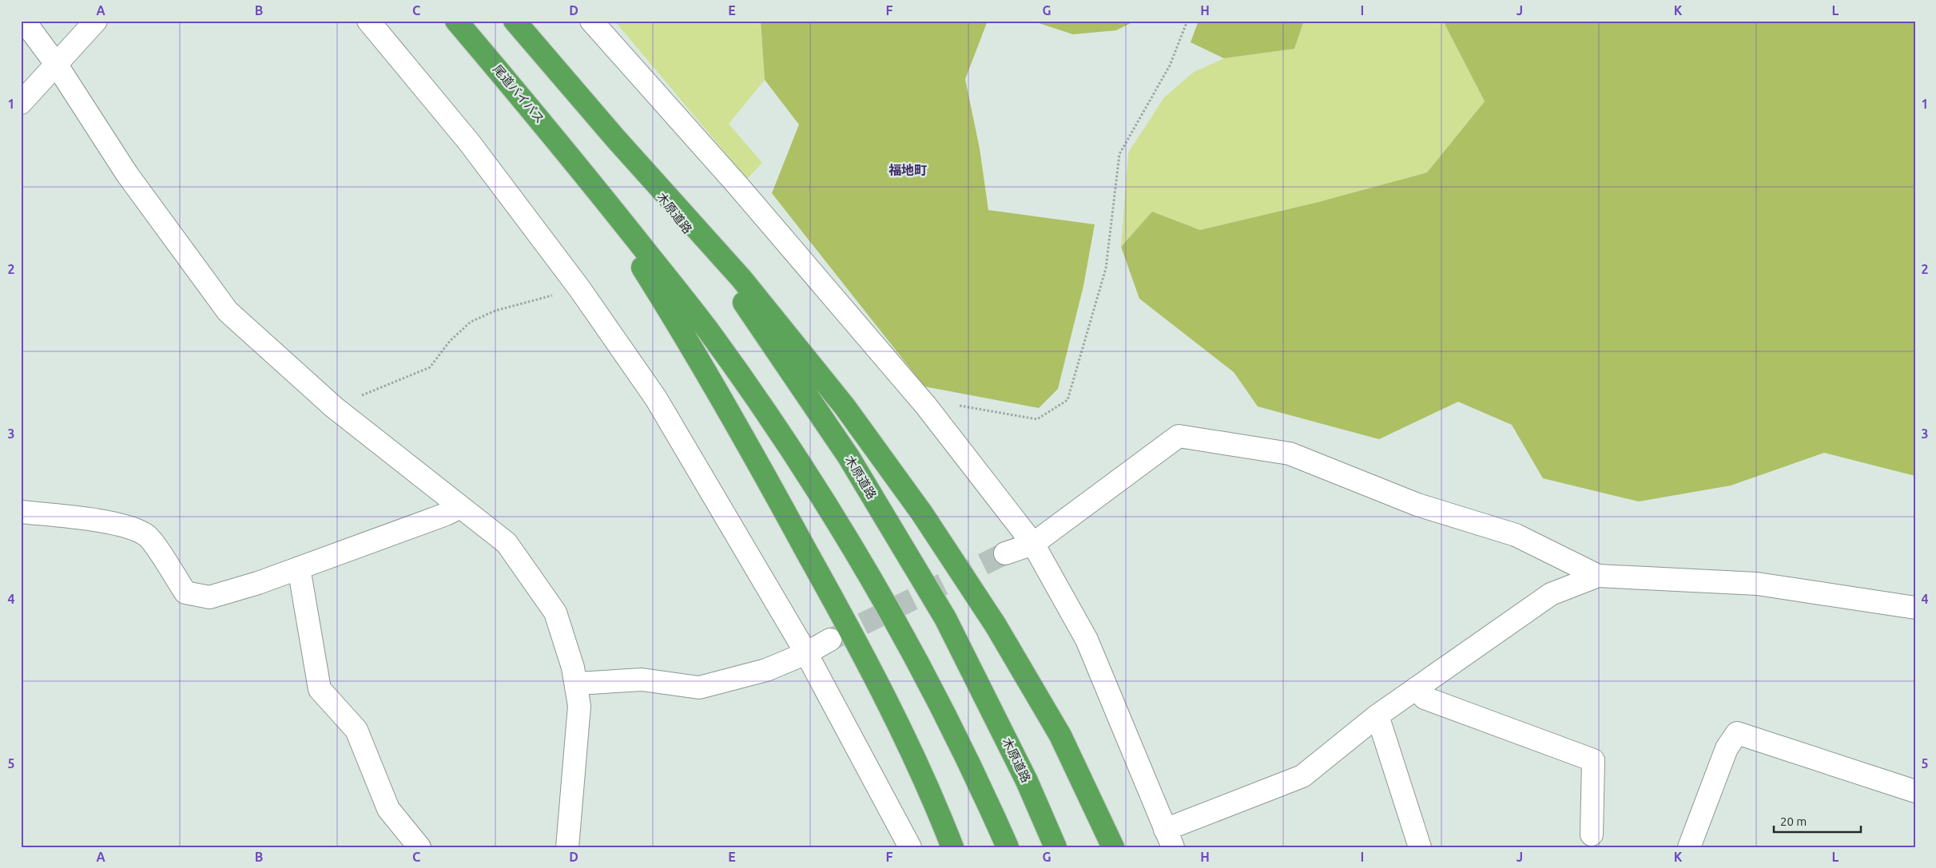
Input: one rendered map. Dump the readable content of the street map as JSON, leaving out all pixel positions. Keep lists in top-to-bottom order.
{
  "streets": {
    "highway": ["尾道バイパス", "木原道路"]
  },
  "districts": ["福地町"],
  "scale_bar": "20 m",
  "grid": {
    "columns": [
      "A",
      "B",
      "C",
      "D",
      "E",
      "F",
      "G",
      "H",
      "I",
      "J",
      "K",
      "L"
    ],
    "rows": [
      "1",
      "2",
      "3",
      "4",
      "5"
    ]
  }
}
